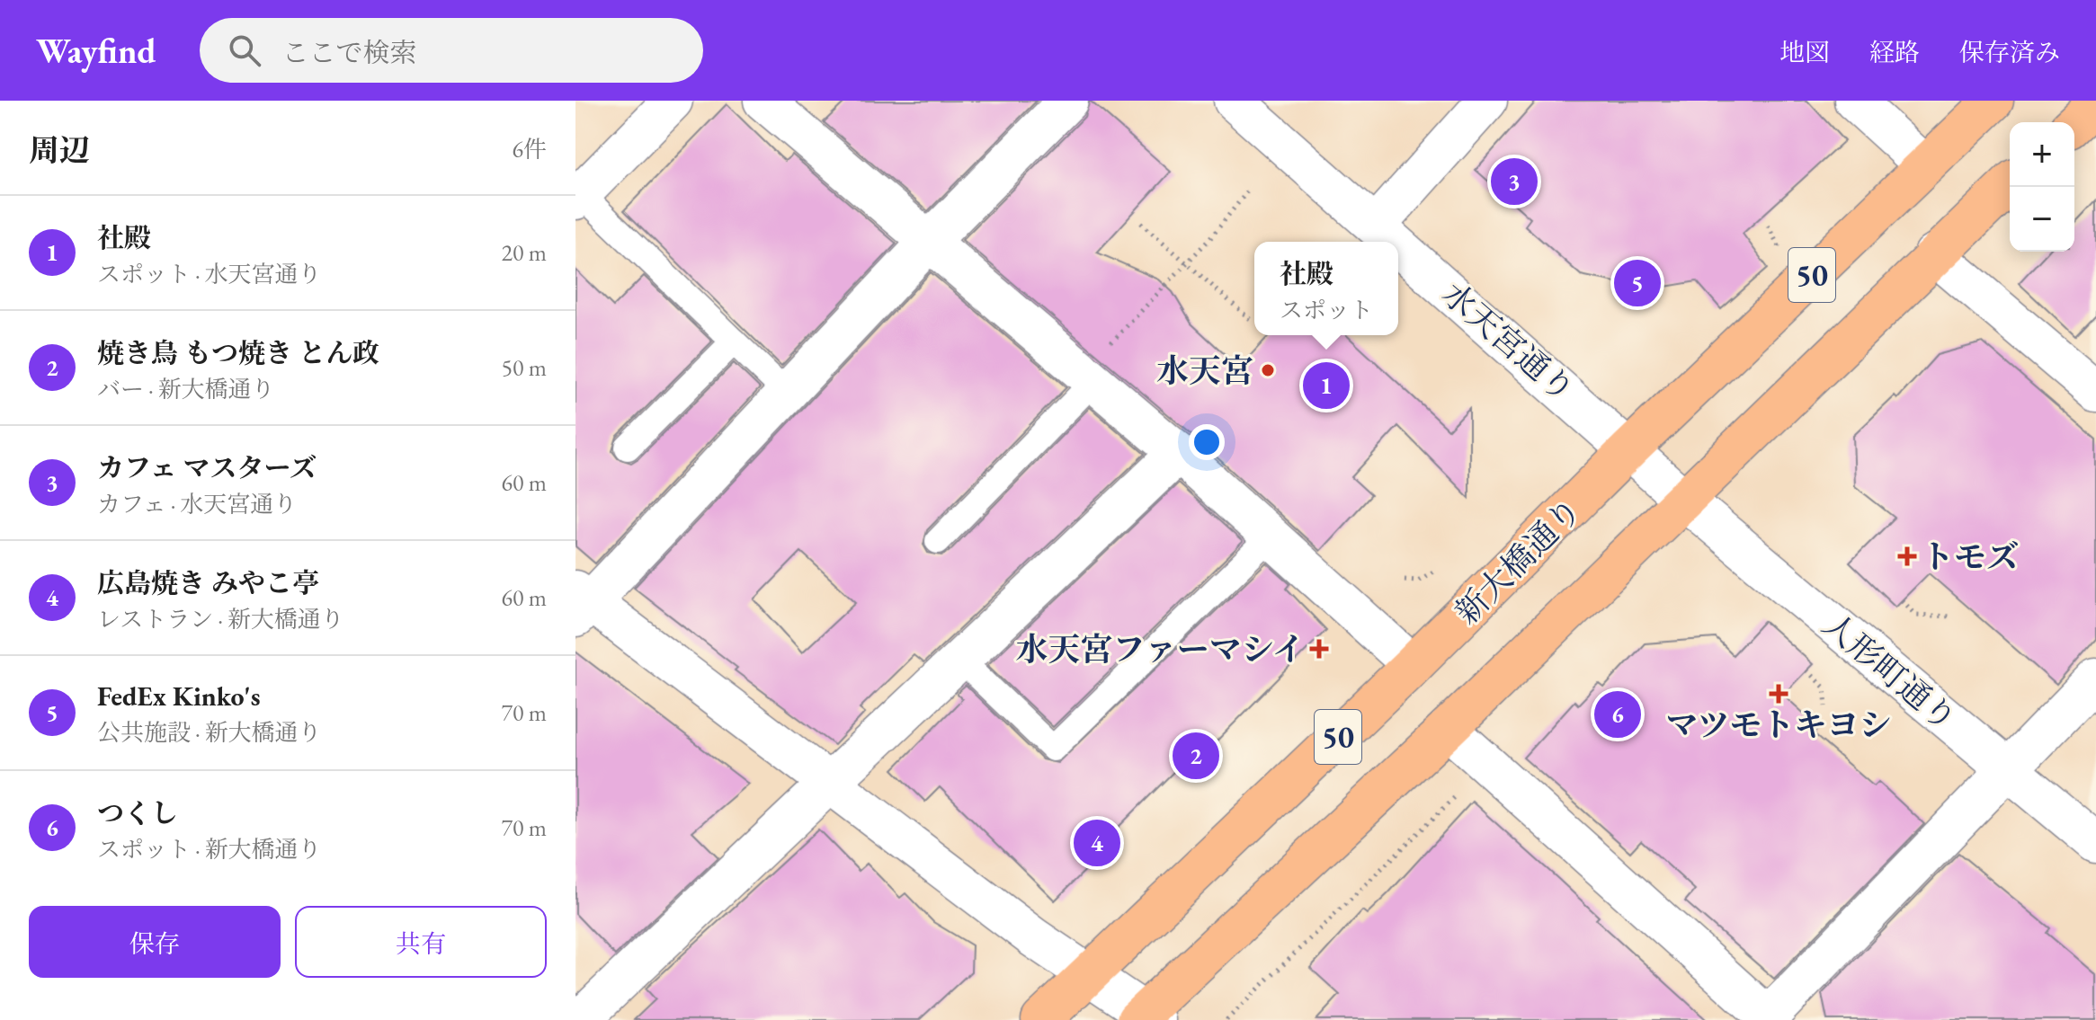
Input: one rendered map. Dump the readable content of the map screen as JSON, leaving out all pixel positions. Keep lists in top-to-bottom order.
{
  "streets": {
    "main road": ["50", "新大橋通り"],
    "street": ["水天宮通り", "人形町通り"]
  },
  "crossings": [
    ["50", "水天宮通り"],
    ["50", "人形町通り"],
    ["水天宮通り", "新大橋通り"],
    ["水天宮通り", "人形町通り"]
  ],
  "places": {
    "other": ["水天宮"],
    "health": ["トモズ", "水天宮ファーマシイ", "マツモトキヨシ"]
  },
  "page": {
    "header": "Wayfind",
    "search": "ここで検索",
    "nav": ["地図", "経路", "保存済み"],
    "heading": ["周辺", "6件"],
    "map_buttons": ["+", "−"],
    "pins": [
      "3",
      "5",
      "1",
      "6",
      "2",
      "4"
    ],
    "list": [
      {
        "mark": "1",
        "name": "社殿",
        "note": "スポット · 水天宮通り",
        "value": "20 m"
      },
      {
        "mark": "2",
        "name": "焼き鳥 もつ焼き とん政",
        "note": "バー · 新大橋通り",
        "value": "50 m"
      },
      {
        "mark": "3",
        "name": "カフェ マスターズ",
        "note": "カフェ · 水天宮通り",
        "value": "60 m"
      },
      {
        "mark": "4",
        "name": "広島焼き みやこ亭",
        "note": "レストラン · 新大橋通り",
        "value": "60 m"
      },
      {
        "mark": "5",
        "name": "FedEx Kinko's",
        "note": "公共施設 · 新大橋通り",
        "value": "70 m"
      },
      {
        "mark": "6",
        "name": "つくし",
        "note": "スポット · 新大橋通り",
        "value": "70 m"
      }
    ],
    "popup": ["社殿", "スポット"],
    "buttons": ["保存", "共有"]
  }
}
